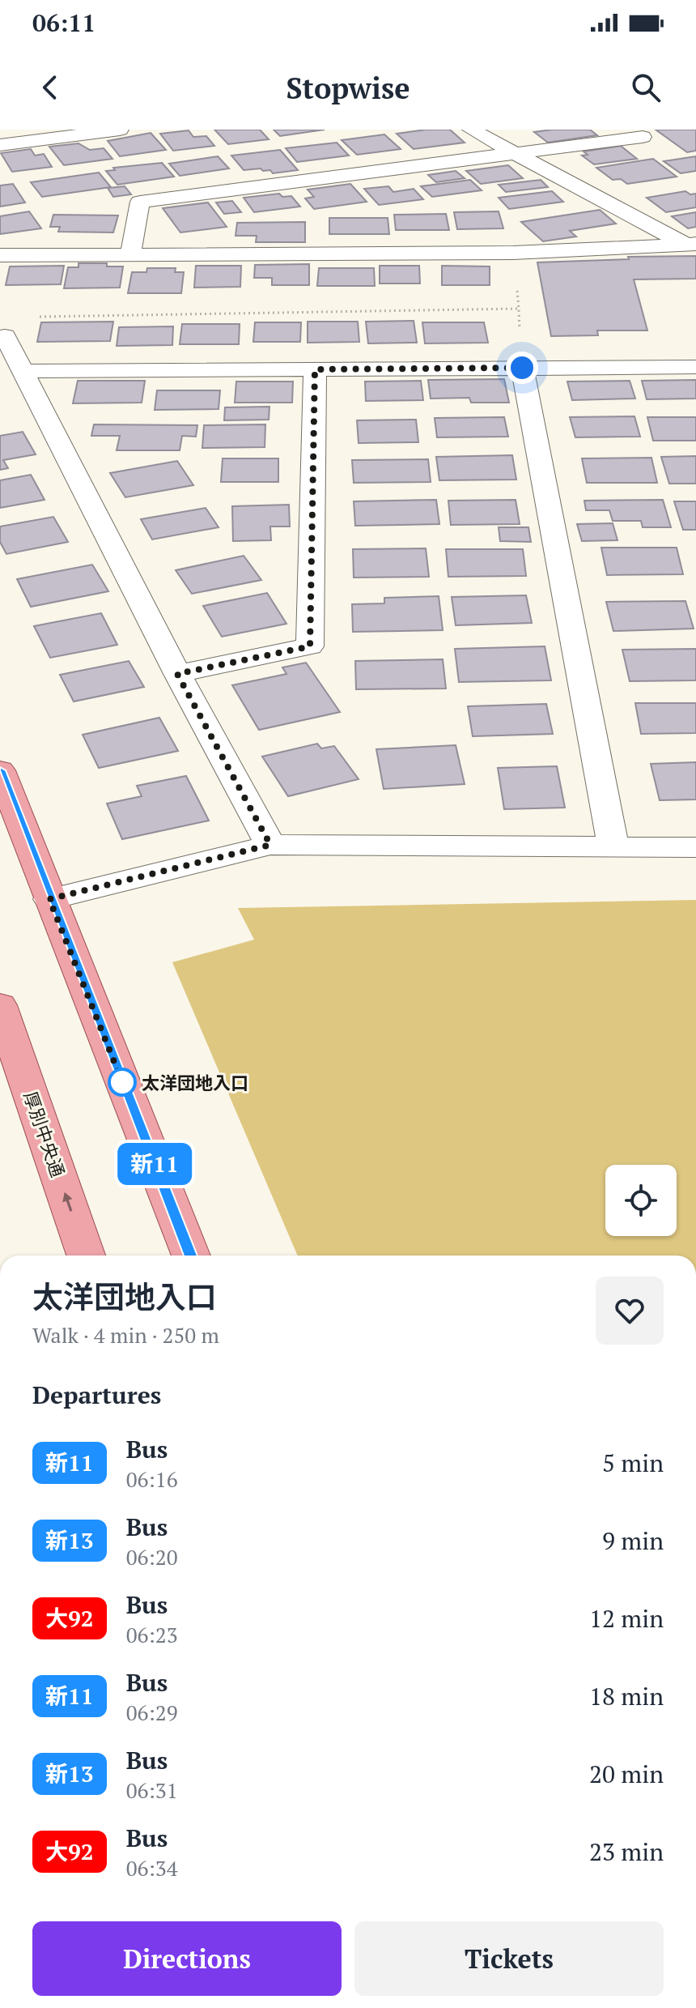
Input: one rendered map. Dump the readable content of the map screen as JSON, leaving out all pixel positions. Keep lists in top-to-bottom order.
{
  "streets": {
    "main road": ["厚別中央通"]
  },
  "places": ["太洋団地入口"],
  "lines": ["bus line 新11"],
  "page": {
    "status": "06:11",
    "header": "Stopwise",
    "on_map": "新11",
    "heading": [
      ["太洋団地入口", "Walk · 4 min · 250 m"],
      "Departures"
    ],
    "list": [
      {
        "mark": "新11",
        "name": "Bus",
        "note": "06:16",
        "value": "5 min"
      },
      {
        "mark": "新13",
        "name": "Bus",
        "note": "06:20",
        "value": "9 min"
      },
      {
        "mark": "大92",
        "name": "Bus",
        "note": "06:23",
        "value": "12 min"
      },
      {
        "mark": "新11",
        "name": "Bus",
        "note": "06:29",
        "value": "18 min"
      },
      {
        "mark": "新13",
        "name": "Bus",
        "note": "06:31",
        "value": "20 min"
      },
      {
        "mark": "大92",
        "name": "Bus",
        "note": "06:34",
        "value": "23 min"
      }
    ],
    "buttons": ["Directions", "Tickets"]
  }
}
